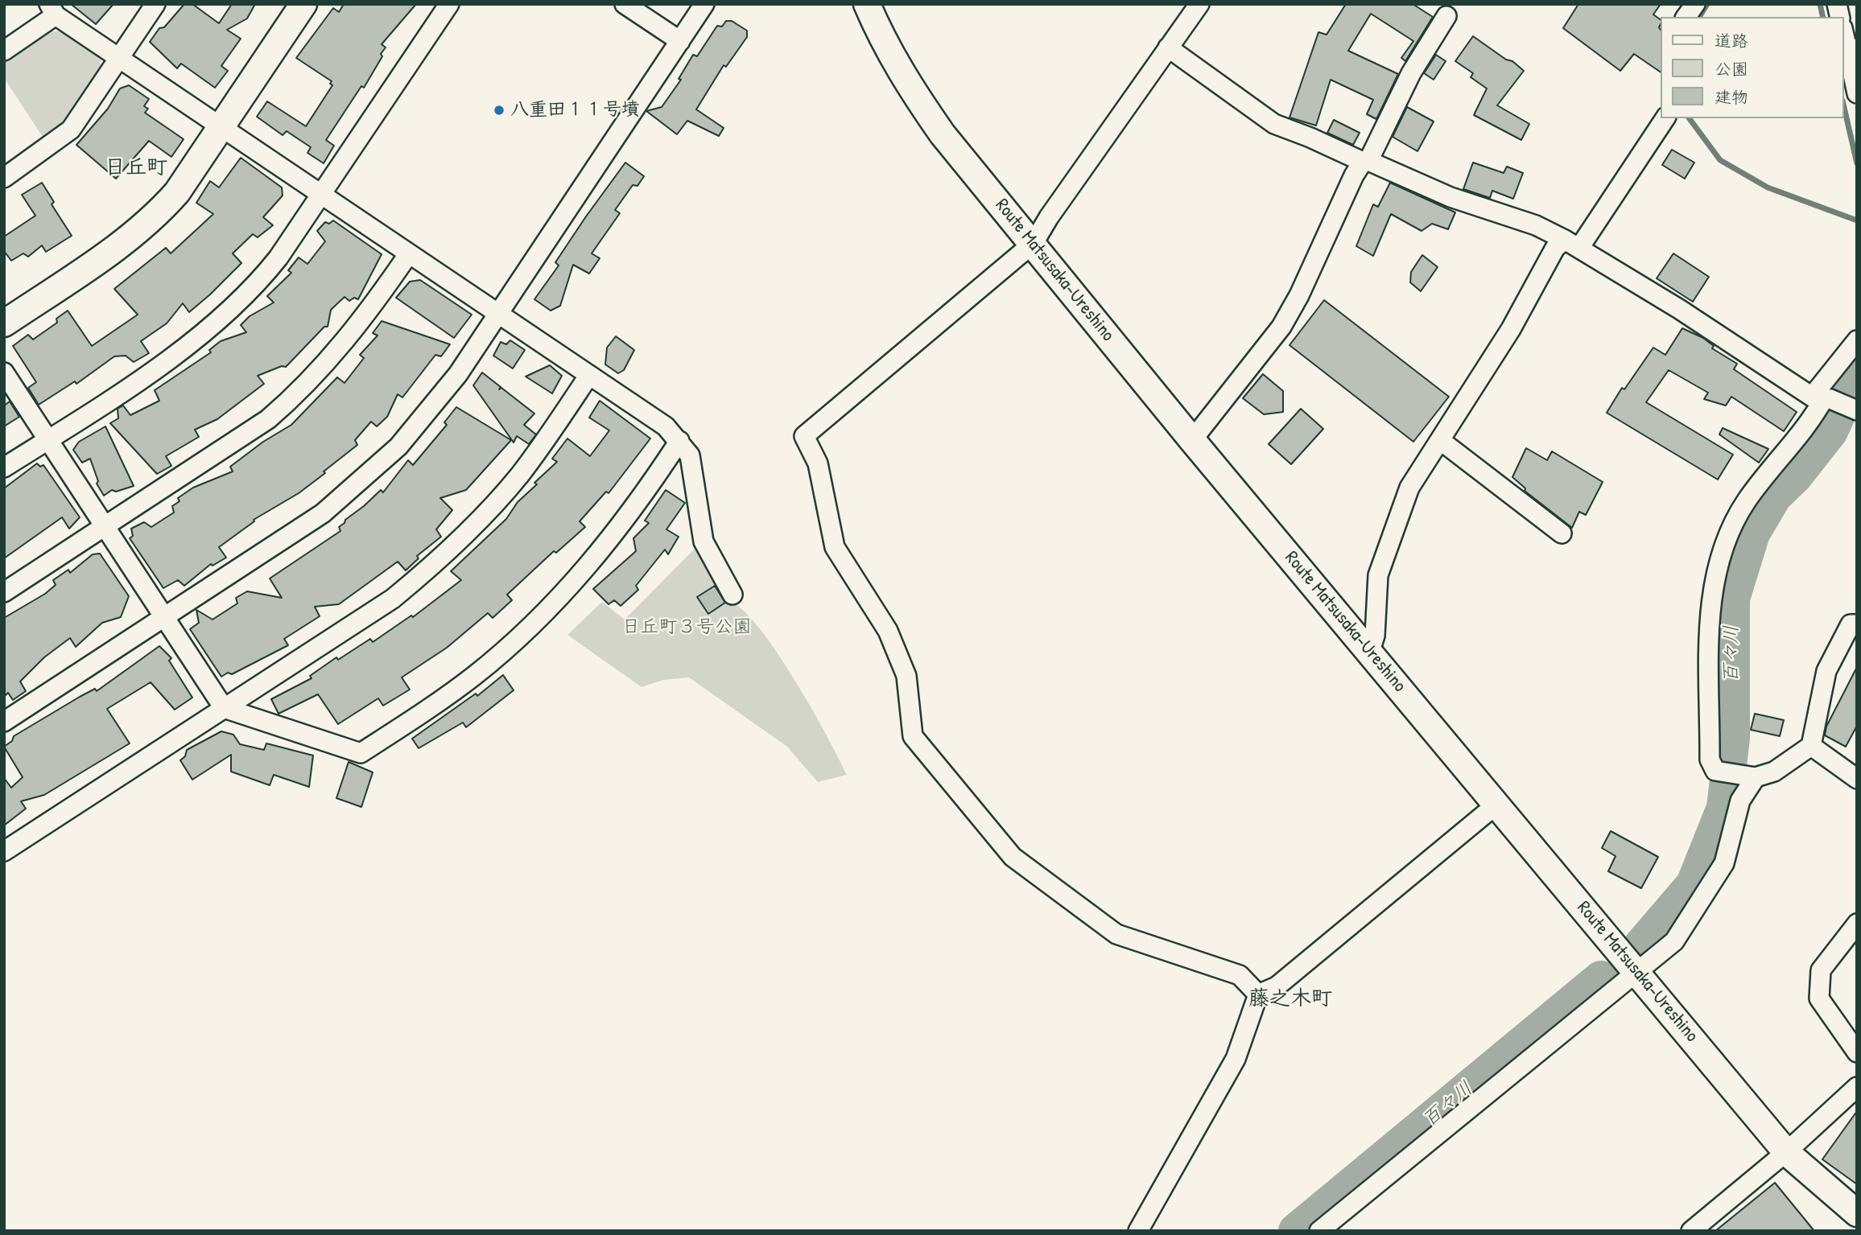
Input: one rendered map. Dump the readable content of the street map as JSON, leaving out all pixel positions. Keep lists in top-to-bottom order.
{
  "streets": {
    "main road": ["Route Matsusaka-Ureshino"]
  },
  "districts": ["日丘町", "藤之木町"],
  "water": ["百々川"],
  "parks": ["日丘町３号公園"],
  "places": ["八重田１１号墳"],
  "legend": ["道路", "公園", "建物"]
}
